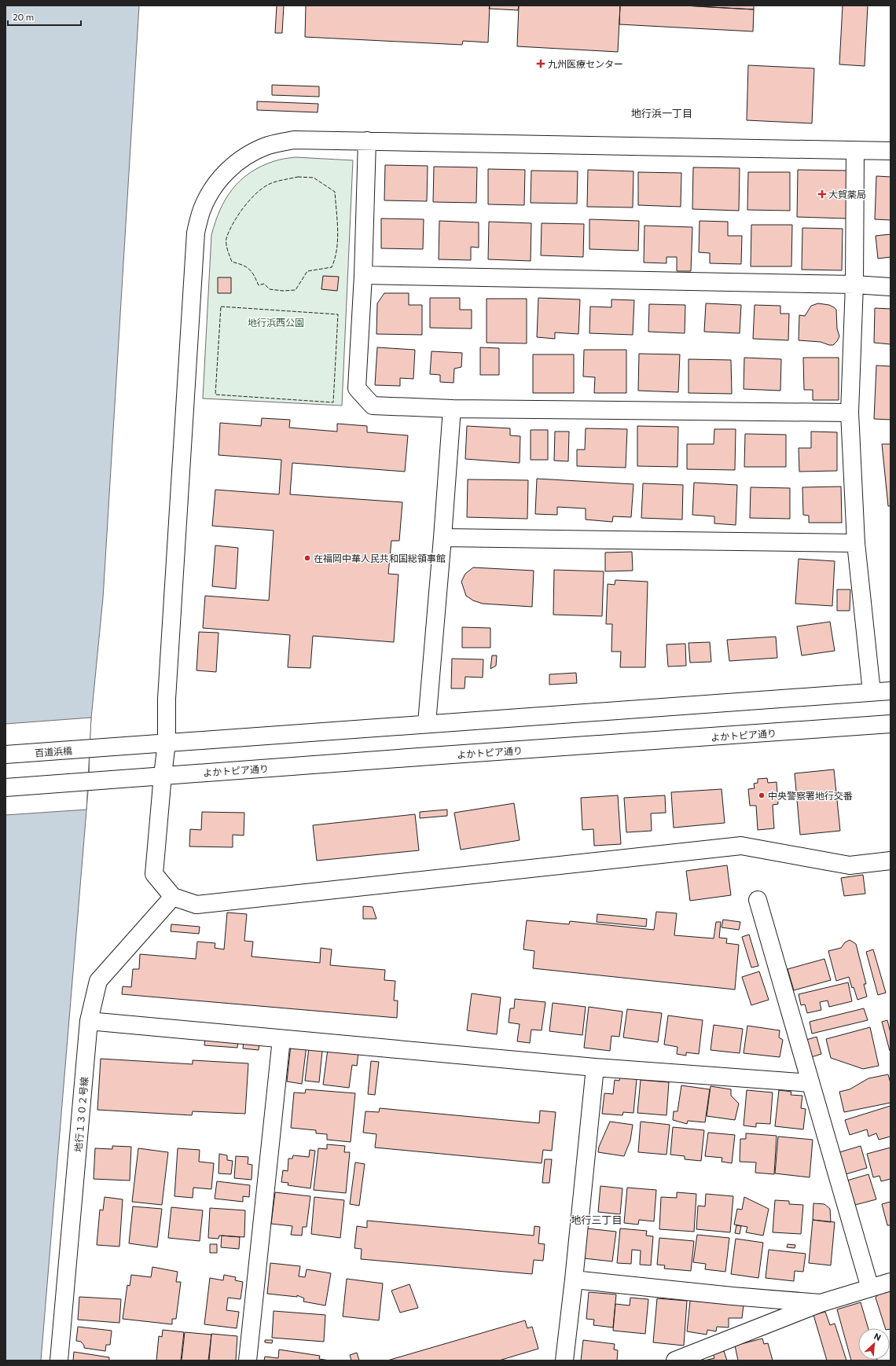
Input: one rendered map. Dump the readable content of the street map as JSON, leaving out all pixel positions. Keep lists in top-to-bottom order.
{
  "streets": {
    "street": ["よかトピア通り", "百道浜橋", "地行１３０２号線"]
  },
  "districts": ["地行浜一丁目", "地行三丁目"],
  "parks": ["地行浜西公園"],
  "places": {
    "health": ["九州医療センター", "大賀薬局"],
    "other": ["在福岡中華人民共和国総領事館", "中央警察署地行交番"]
  },
  "scale_bar": "20 m",
  "north": "top right"
}
